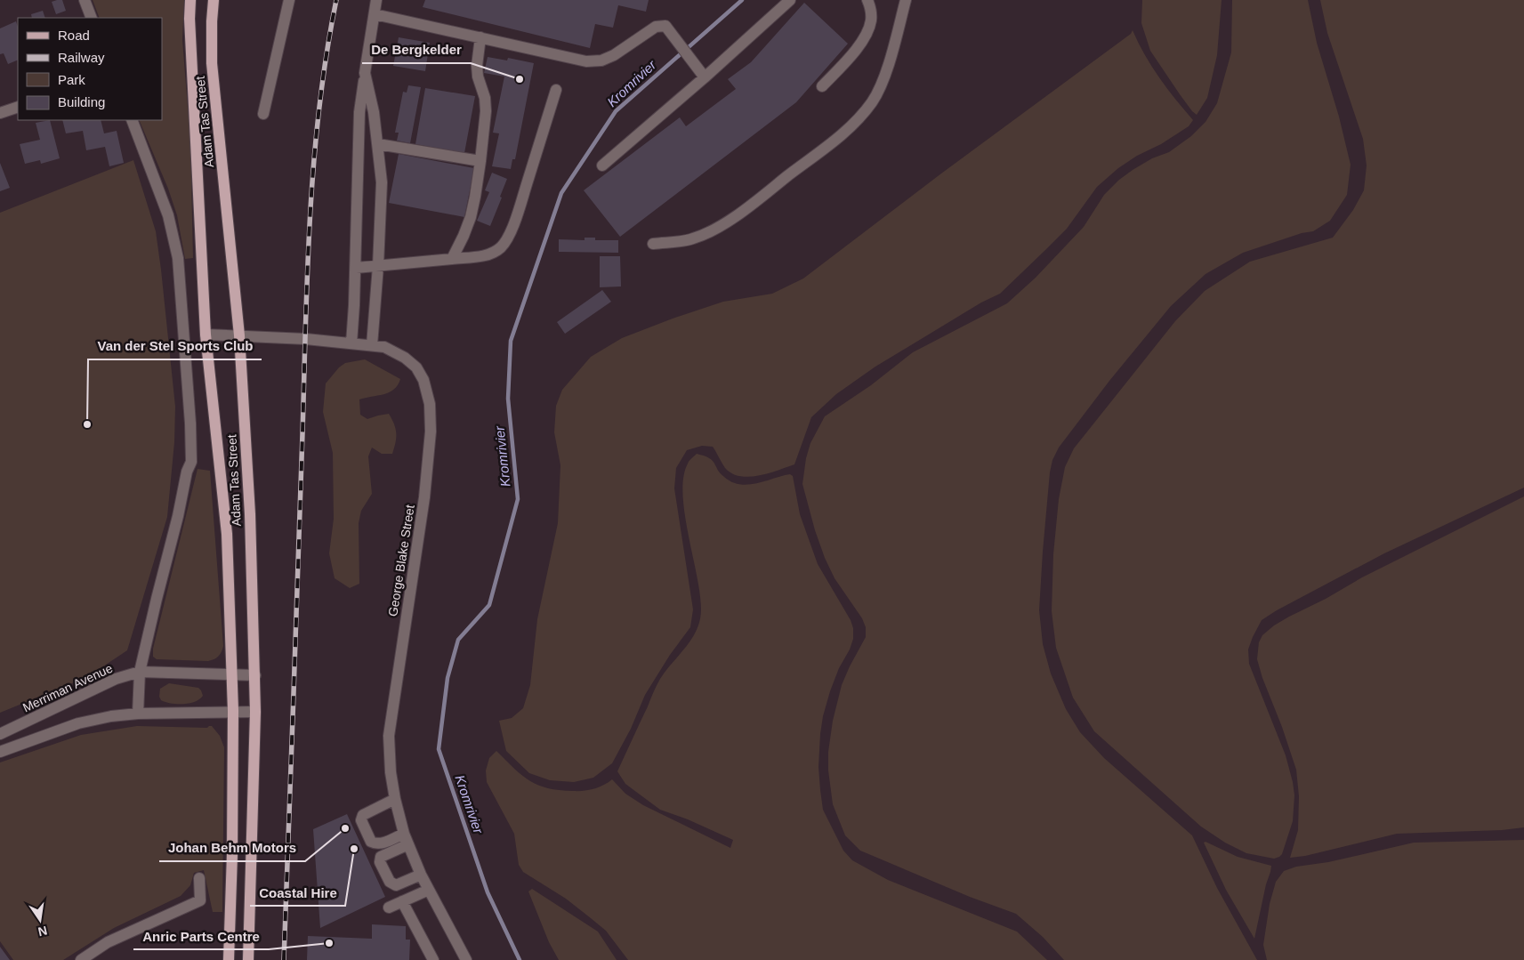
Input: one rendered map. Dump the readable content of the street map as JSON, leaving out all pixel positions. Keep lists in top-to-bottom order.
{
  "streets": {
    "main road": ["Adam Tas Street"],
    "street": ["George Blake Street", "Merriman Avenue"]
  },
  "crossings": [
    ["Adam Tas Street", "George Blake Street"],
    ["Adam Tas Street", "Merriman Avenue"]
  ],
  "water": ["Kromrivier"],
  "places": [
    "De Bergkelder",
    "Van der Stel Sports Club",
    "Johan Behm Motors",
    "Coastal Hire",
    "Anric Parts Centre"
  ],
  "legend": [
    "Road",
    "Railway",
    "Park",
    "Building"
  ],
  "north": "bottom"
}
